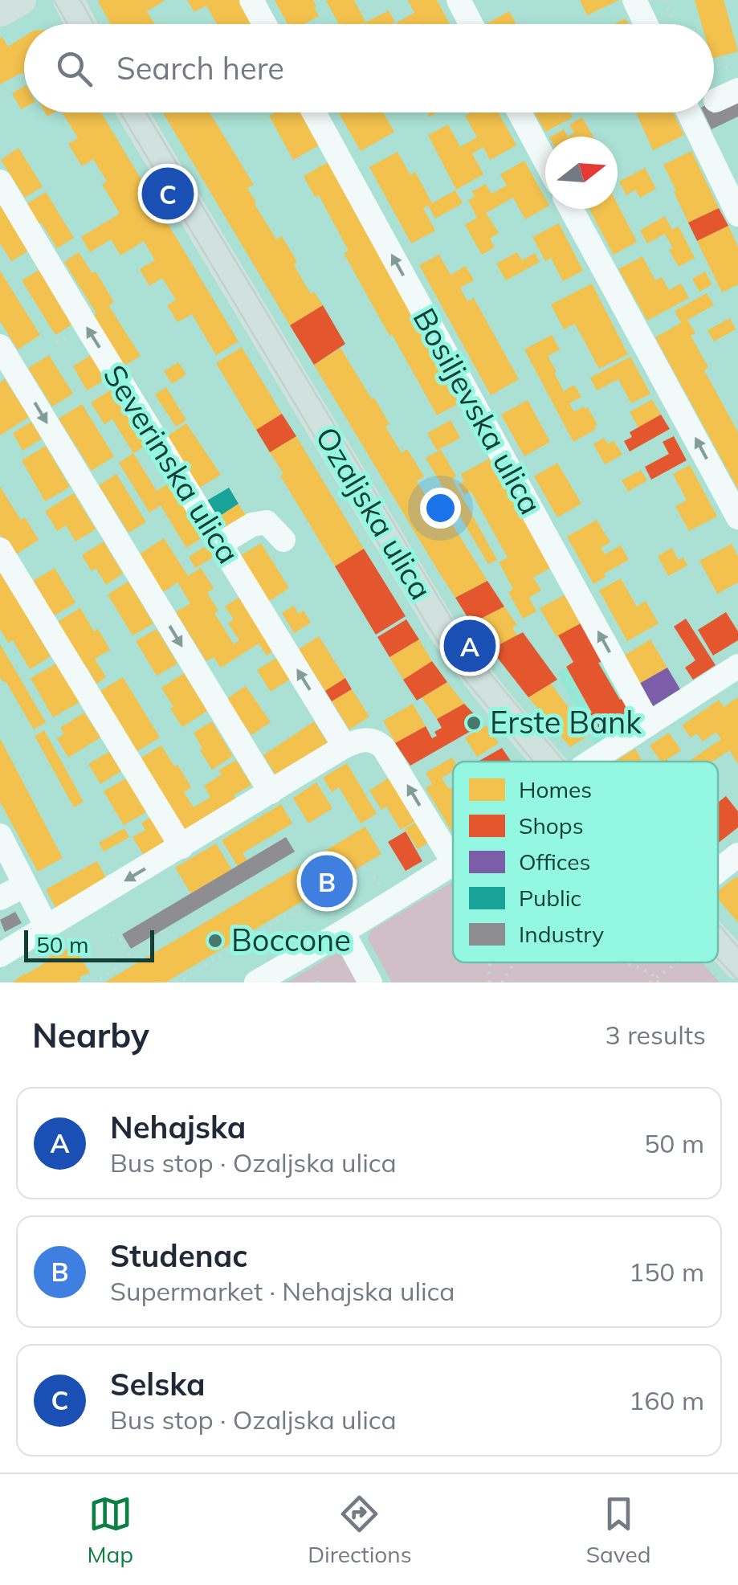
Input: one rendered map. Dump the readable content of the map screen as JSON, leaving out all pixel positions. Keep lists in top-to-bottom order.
{
  "streets": {
    "main road": ["Ozaljska ulica"],
    "street": ["Bosiljevska ulica", "Severinska ulica"]
  },
  "places": ["Erste Bank", "Boccone"],
  "legend": [
    "Homes",
    "Shops",
    "Offices",
    "Public",
    "Industry"
  ],
  "scale_bar": "50 m",
  "north": "right",
  "page": {
    "search": "Search here",
    "pins": ["C", "A", "B"],
    "scale": "50 m",
    "heading": ["Nearby", "3 results"],
    "list": [
      {
        "mark": "A",
        "name": "Nehajska",
        "note": "Bus stop · Ozaljska ulica",
        "value": "50 m"
      },
      {
        "mark": "B",
        "name": "Studenac",
        "note": "Supermarket · Nehajska ulica",
        "value": "150 m"
      },
      {
        "mark": "C",
        "name": "Selska",
        "note": "Bus stop · Ozaljska ulica",
        "value": "160 m"
      }
    ],
    "nav": ["Map", "Directions", "Saved"]
  }
}
